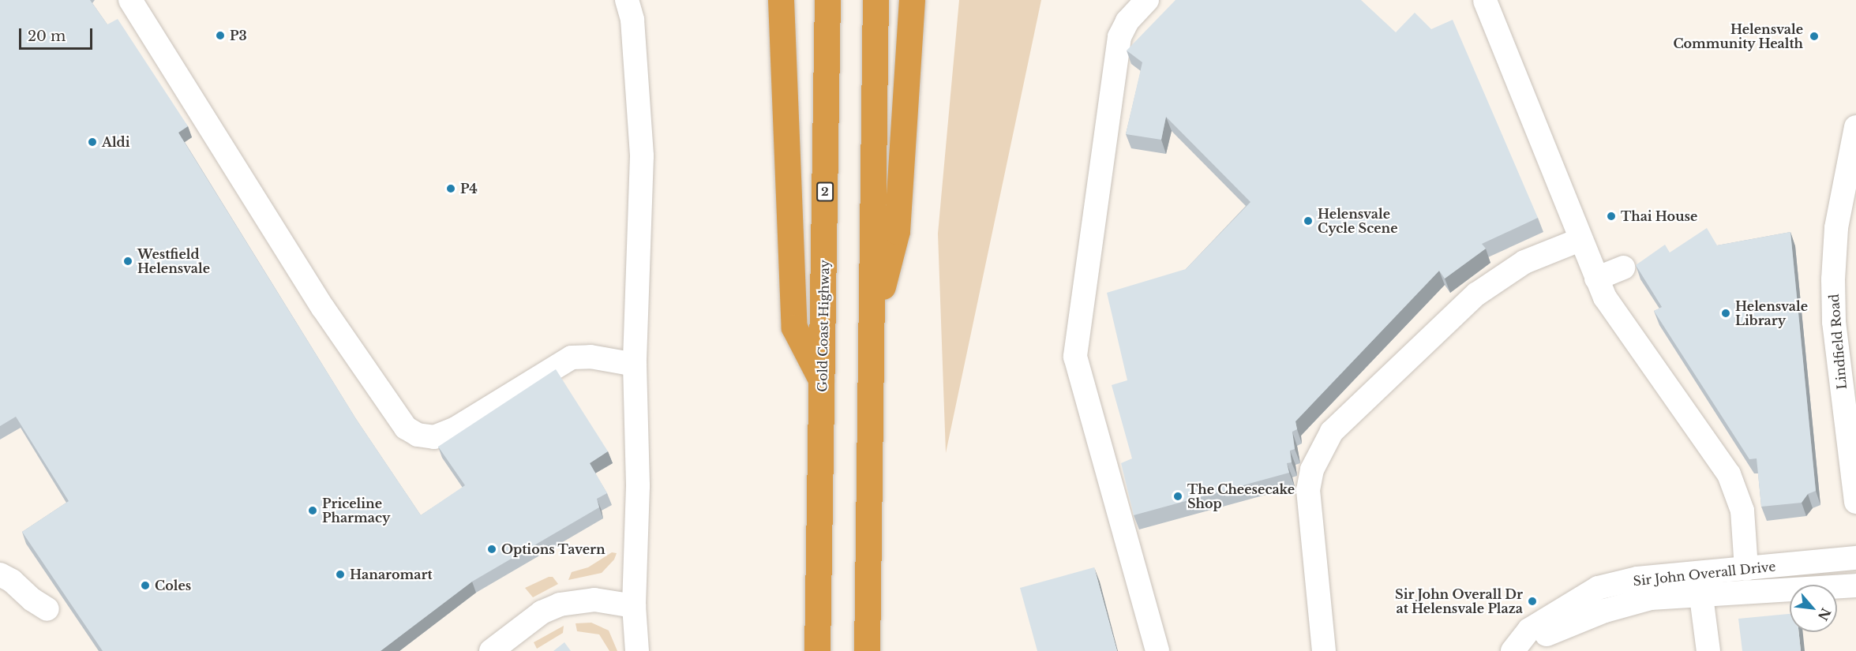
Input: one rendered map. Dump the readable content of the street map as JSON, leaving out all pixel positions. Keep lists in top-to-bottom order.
{
  "streets": {
    "highway": ["2", "Gold Coast Highway"],
    "street": ["Lindfield Road", "Sir John Overall Drive"]
  },
  "places": [
    "P3",
    "Helensvale Community Health",
    "Aldi",
    "P4",
    "Thai House",
    "Helensvale Cycle Scene",
    "Westfield Helensvale",
    "Helensvale Library",
    "The Cheesecake Shop",
    "Priceline Pharmacy",
    "Options Tavern",
    "Hanaromart",
    "Coles",
    "Sir John Overall Dr at Helensvale Plaza"
  ],
  "scale_bar": "20 m",
  "north": "bottom right"
}
